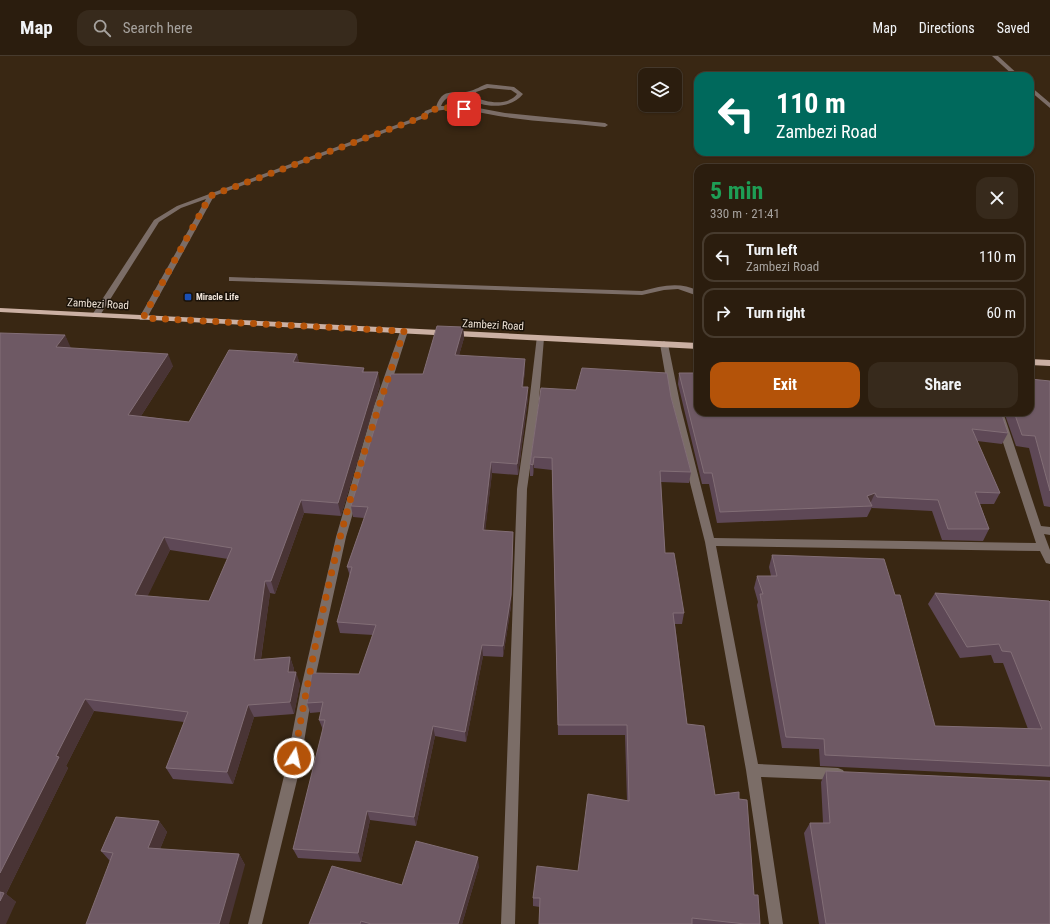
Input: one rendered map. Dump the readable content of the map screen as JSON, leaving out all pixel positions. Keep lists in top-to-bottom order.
{
  "streets": {
    "main road": ["Zambezi Road"]
  },
  "places": {
    "transit": ["Miracle Life"]
  },
  "page": {
    "header": "Map",
    "search": "Search here",
    "nav": ["Map", "Directions", "Saved"],
    "turn": ["110 m", "Zambezi Road"],
    "heading": ["5 min", "330 m · 21:41"],
    "list": [
      {
        "name": "Turn left",
        "note": "Zambezi Road",
        "value": "110 m"
      },
      {
        "name": "Turn right",
        "value": "60 m"
      }
    ],
    "buttons": ["Exit", "Share"]
  }
}
